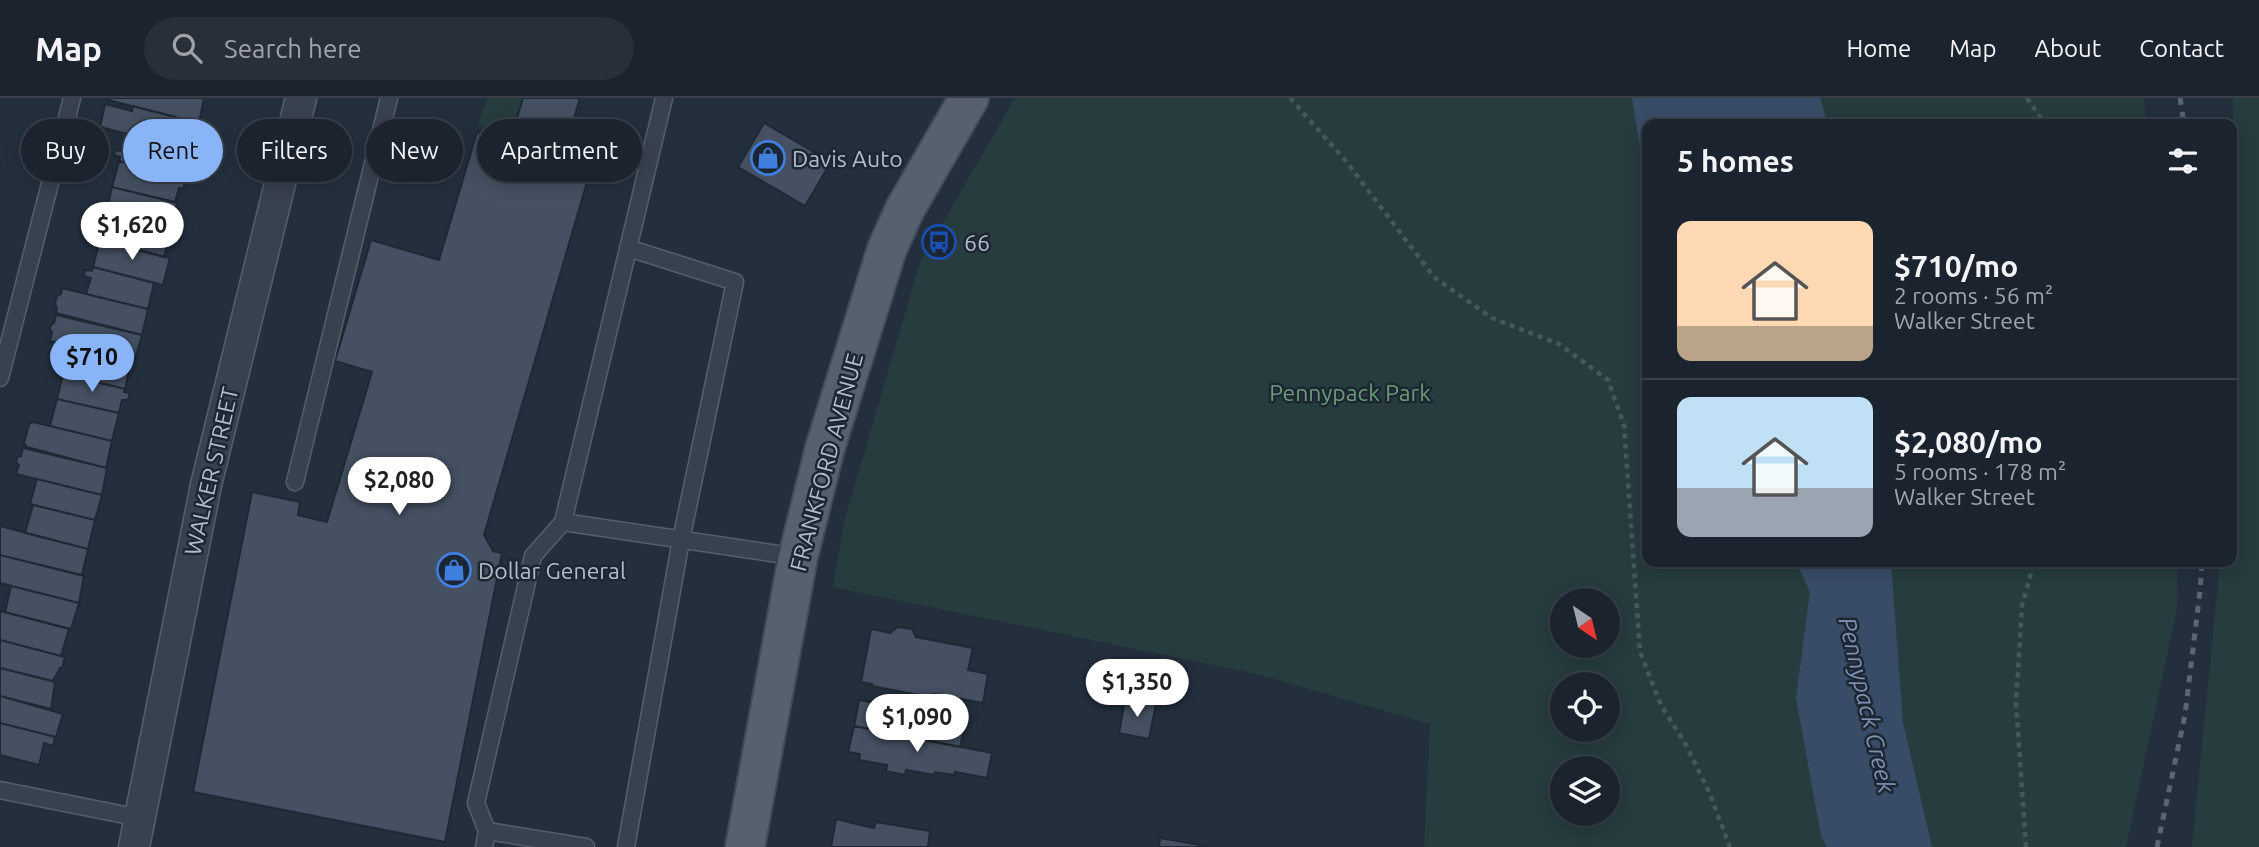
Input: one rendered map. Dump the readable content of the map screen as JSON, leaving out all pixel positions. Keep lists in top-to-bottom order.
{
  "streets": {
    "main road": ["FRANKFORD AVENUE"],
    "street": ["WALKER STREET"]
  },
  "water": ["Pennypack Creek"],
  "parks": ["Pennypack Park"],
  "places": {
    "shop": ["Davis Auto", "Dollar General"],
    "bus stop": ["66"]
  },
  "north": "bottom right",
  "page": {
    "header": "Map",
    "search": "Search here",
    "nav": [
      "Home",
      "Map",
      "About",
      "Contact"
    ],
    "chip": [
      "Buy",
      "Rent",
      "Filters",
      "New",
      "Apartment"
    ],
    "heading": "5 homes",
    "price": [
      "$1,620",
      "$710",
      "$2,080",
      "$1,350",
      "$1,090"
    ],
    "list": [
      {
        "name": "$710/mo",
        "note": "2 rooms · 56 m² · Walker Street"
      },
      {
        "name": "$2,080/mo",
        "note": "5 rooms · 178 m² · Walker Street"
      }
    ]
  }
}
